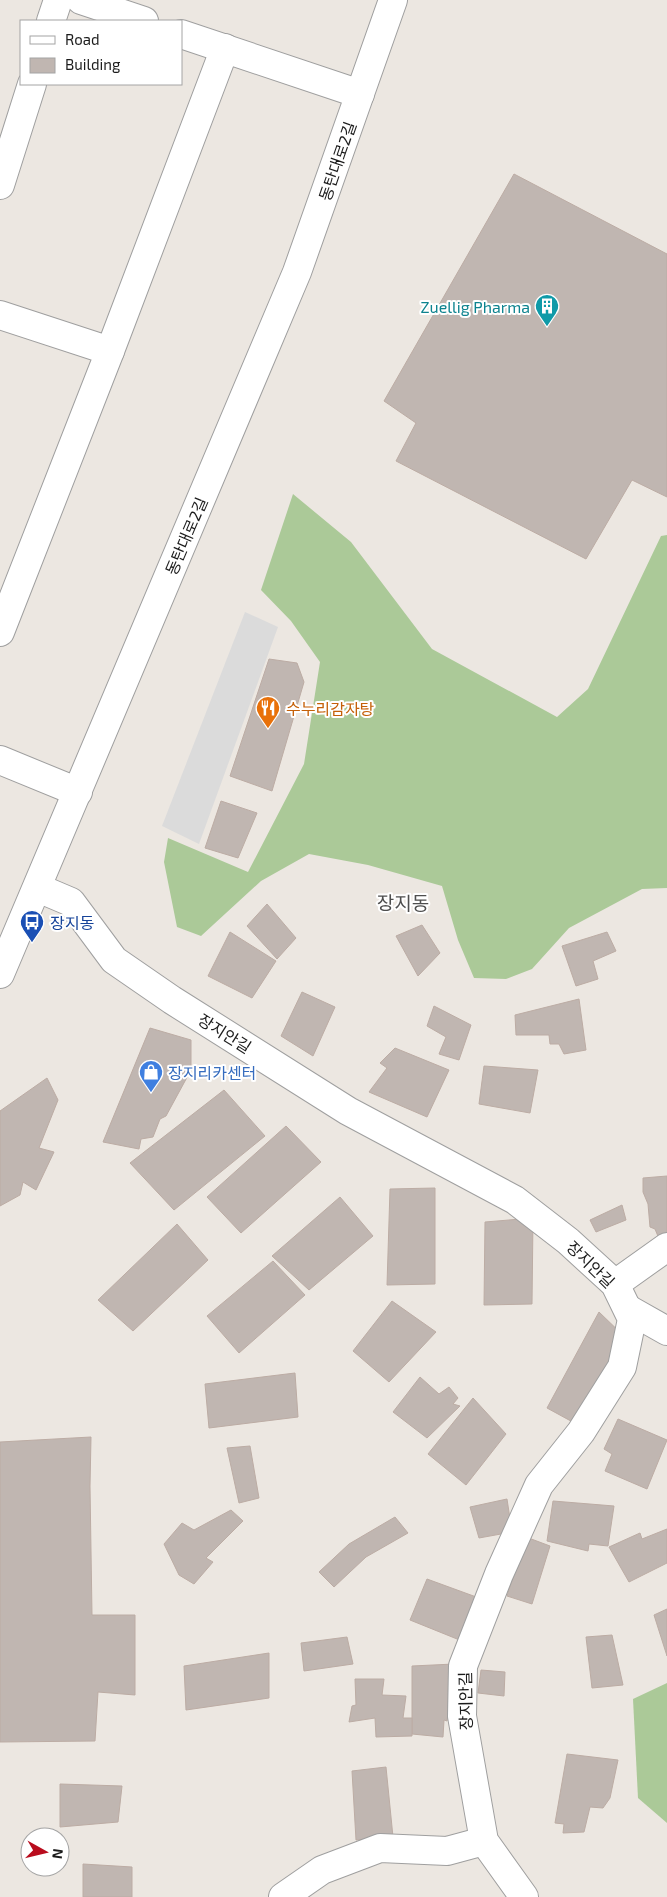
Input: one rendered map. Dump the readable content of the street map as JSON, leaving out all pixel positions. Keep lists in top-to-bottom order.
{
  "streets": {
    "street": ["동탄대로2길", "장지안길"]
  },
  "crossings": [
    ["동탄대로2길", "장지안길"]
  ],
  "districts": ["장지동"],
  "places": {
    "building": ["Zuellig Pharma"],
    "restaurant": ["수누리감자탕"],
    "bus stop": ["장지동"],
    "shop": ["장지리카센터"]
  },
  "legend": ["Road", "Building"],
  "north": "right"
}
